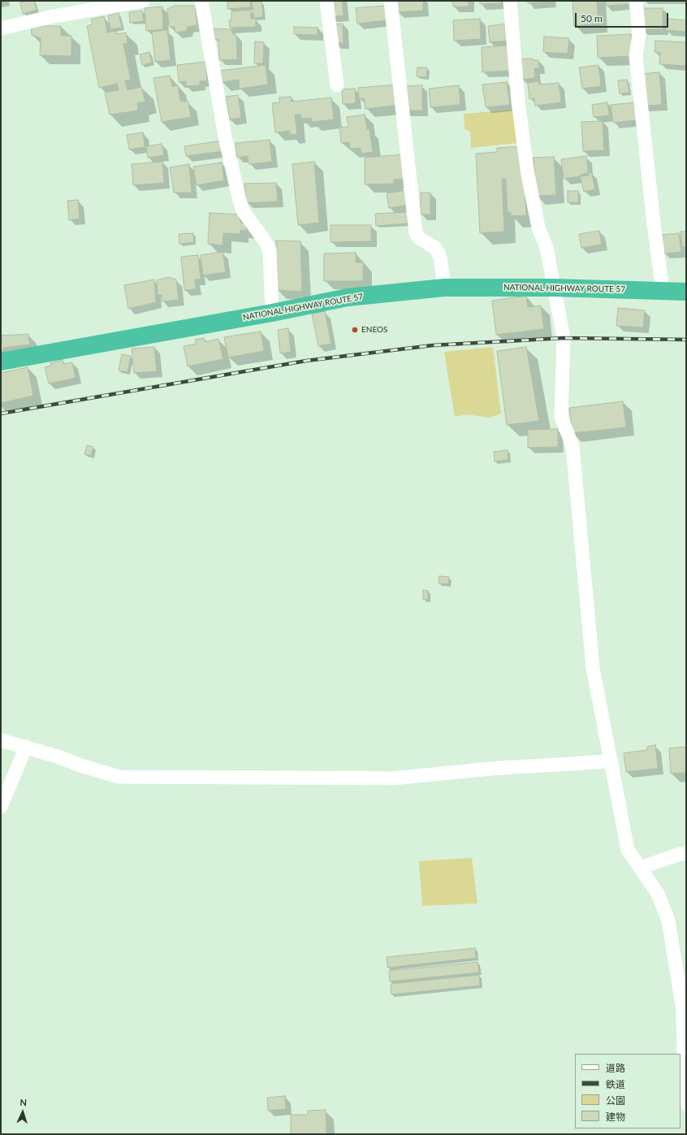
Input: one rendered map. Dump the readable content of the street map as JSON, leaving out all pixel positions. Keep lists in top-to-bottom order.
{
  "streets": {
    "highway": ["NATIONAL HIGHWAY ROUTE 57"]
  },
  "places": ["ENEOS"],
  "legend": [
    "道路",
    "鉄道",
    "公園",
    "建物"
  ],
  "scale_bar": "50 m",
  "north": "top"
}
